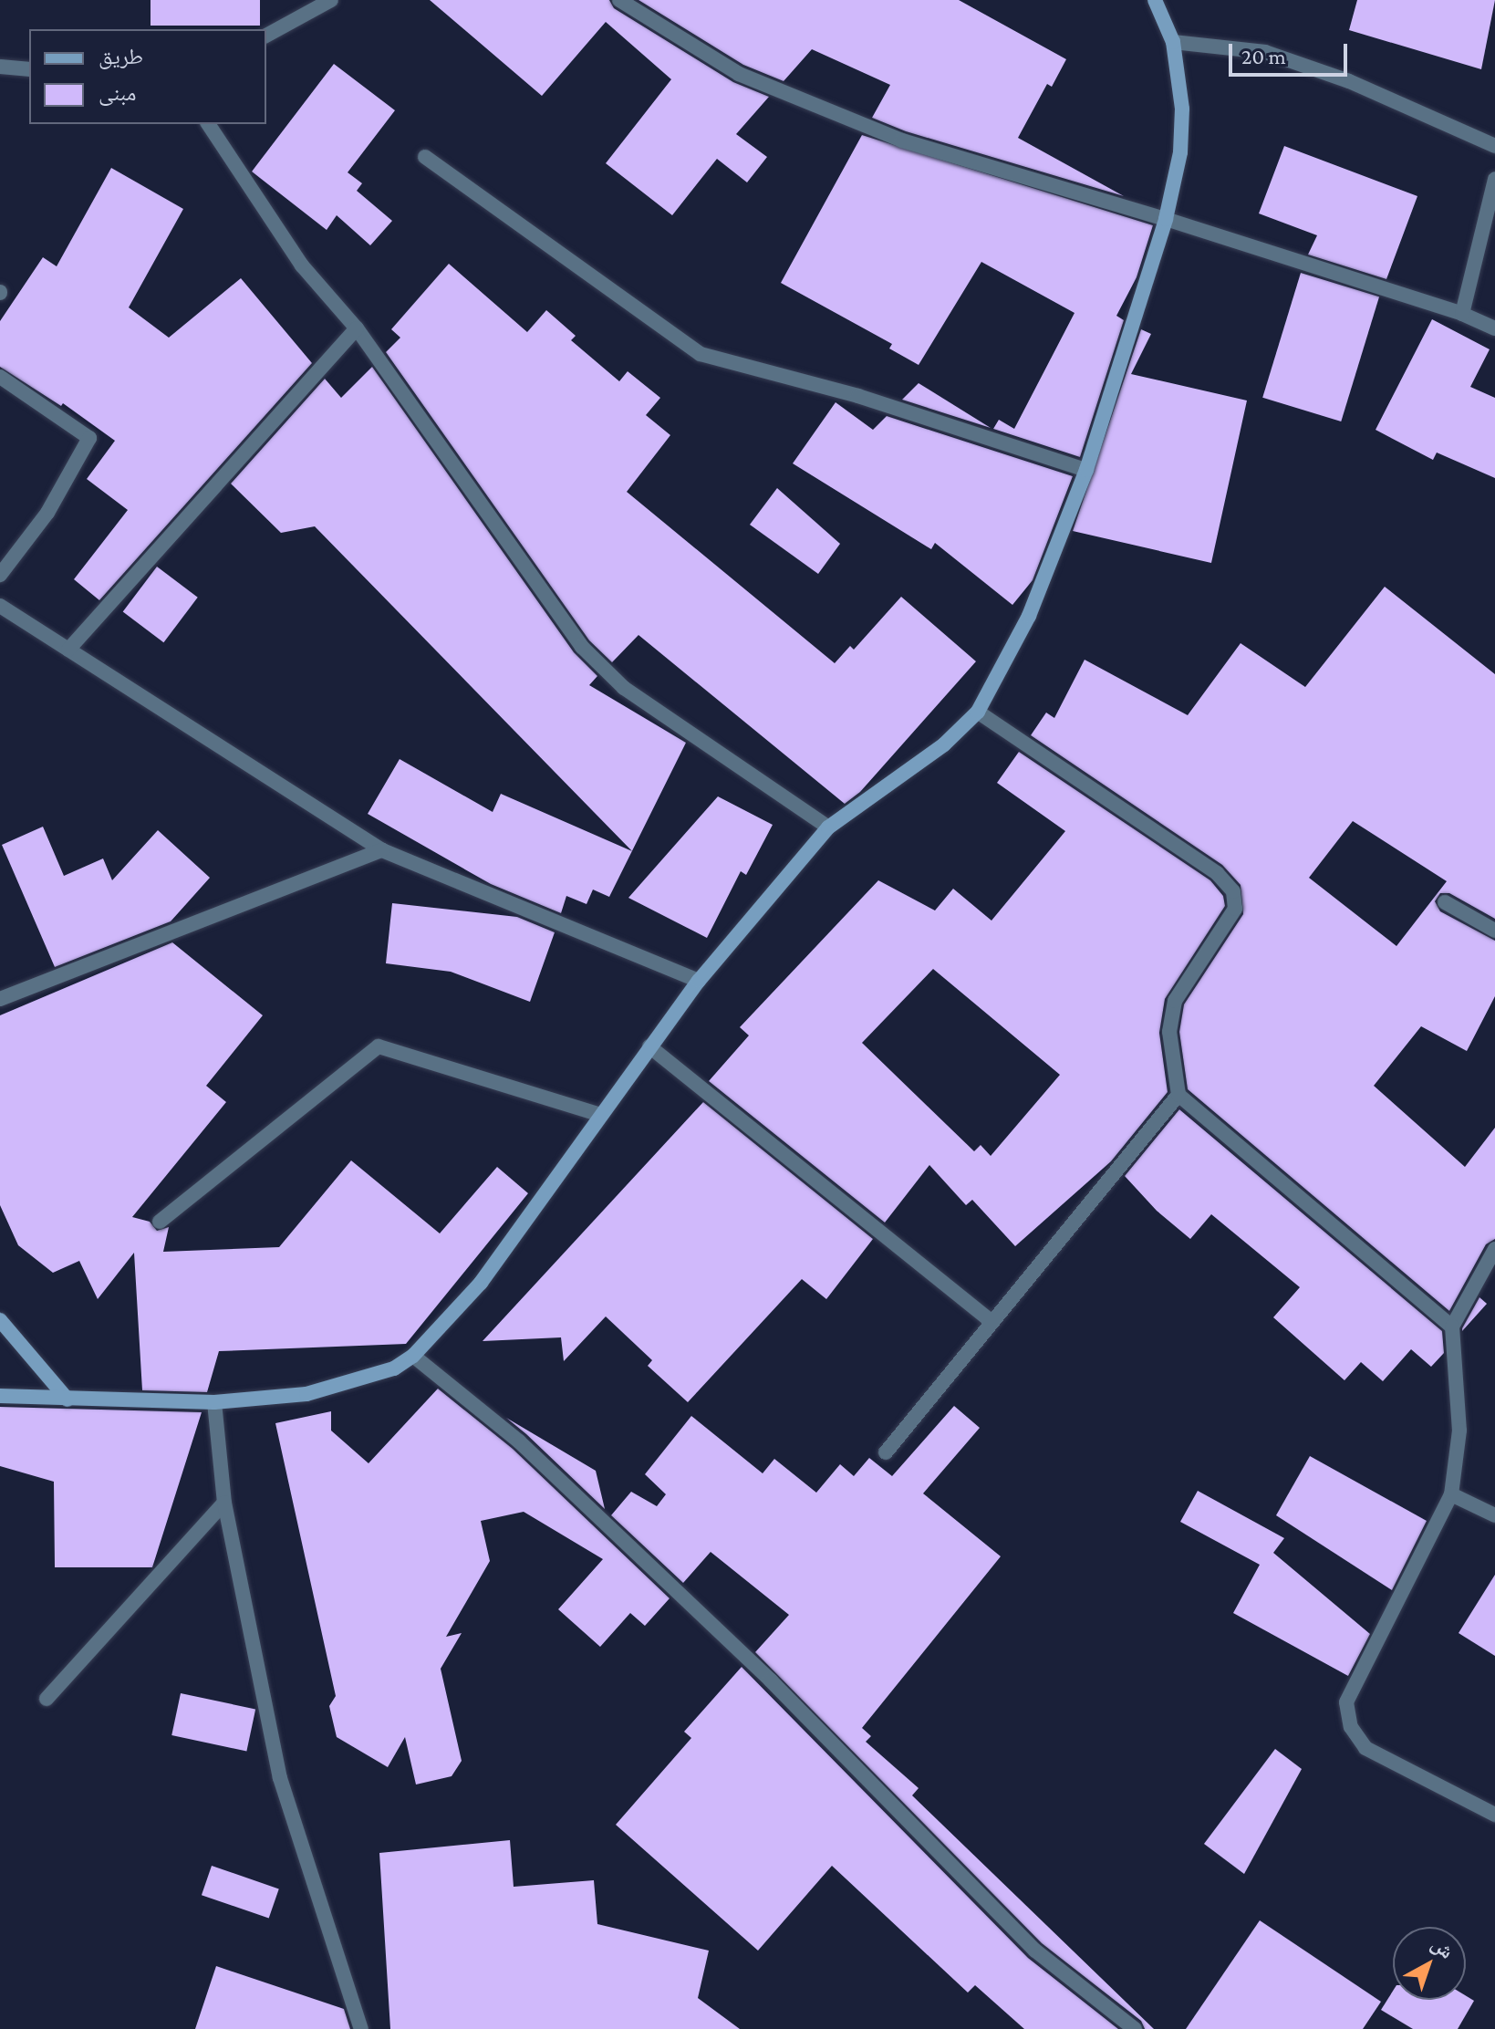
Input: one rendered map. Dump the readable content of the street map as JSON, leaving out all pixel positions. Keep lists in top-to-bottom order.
{
  "legend": ["طريق", "مبنى"],
  "scale_bar": "20 m",
  "north": "top right"
}
